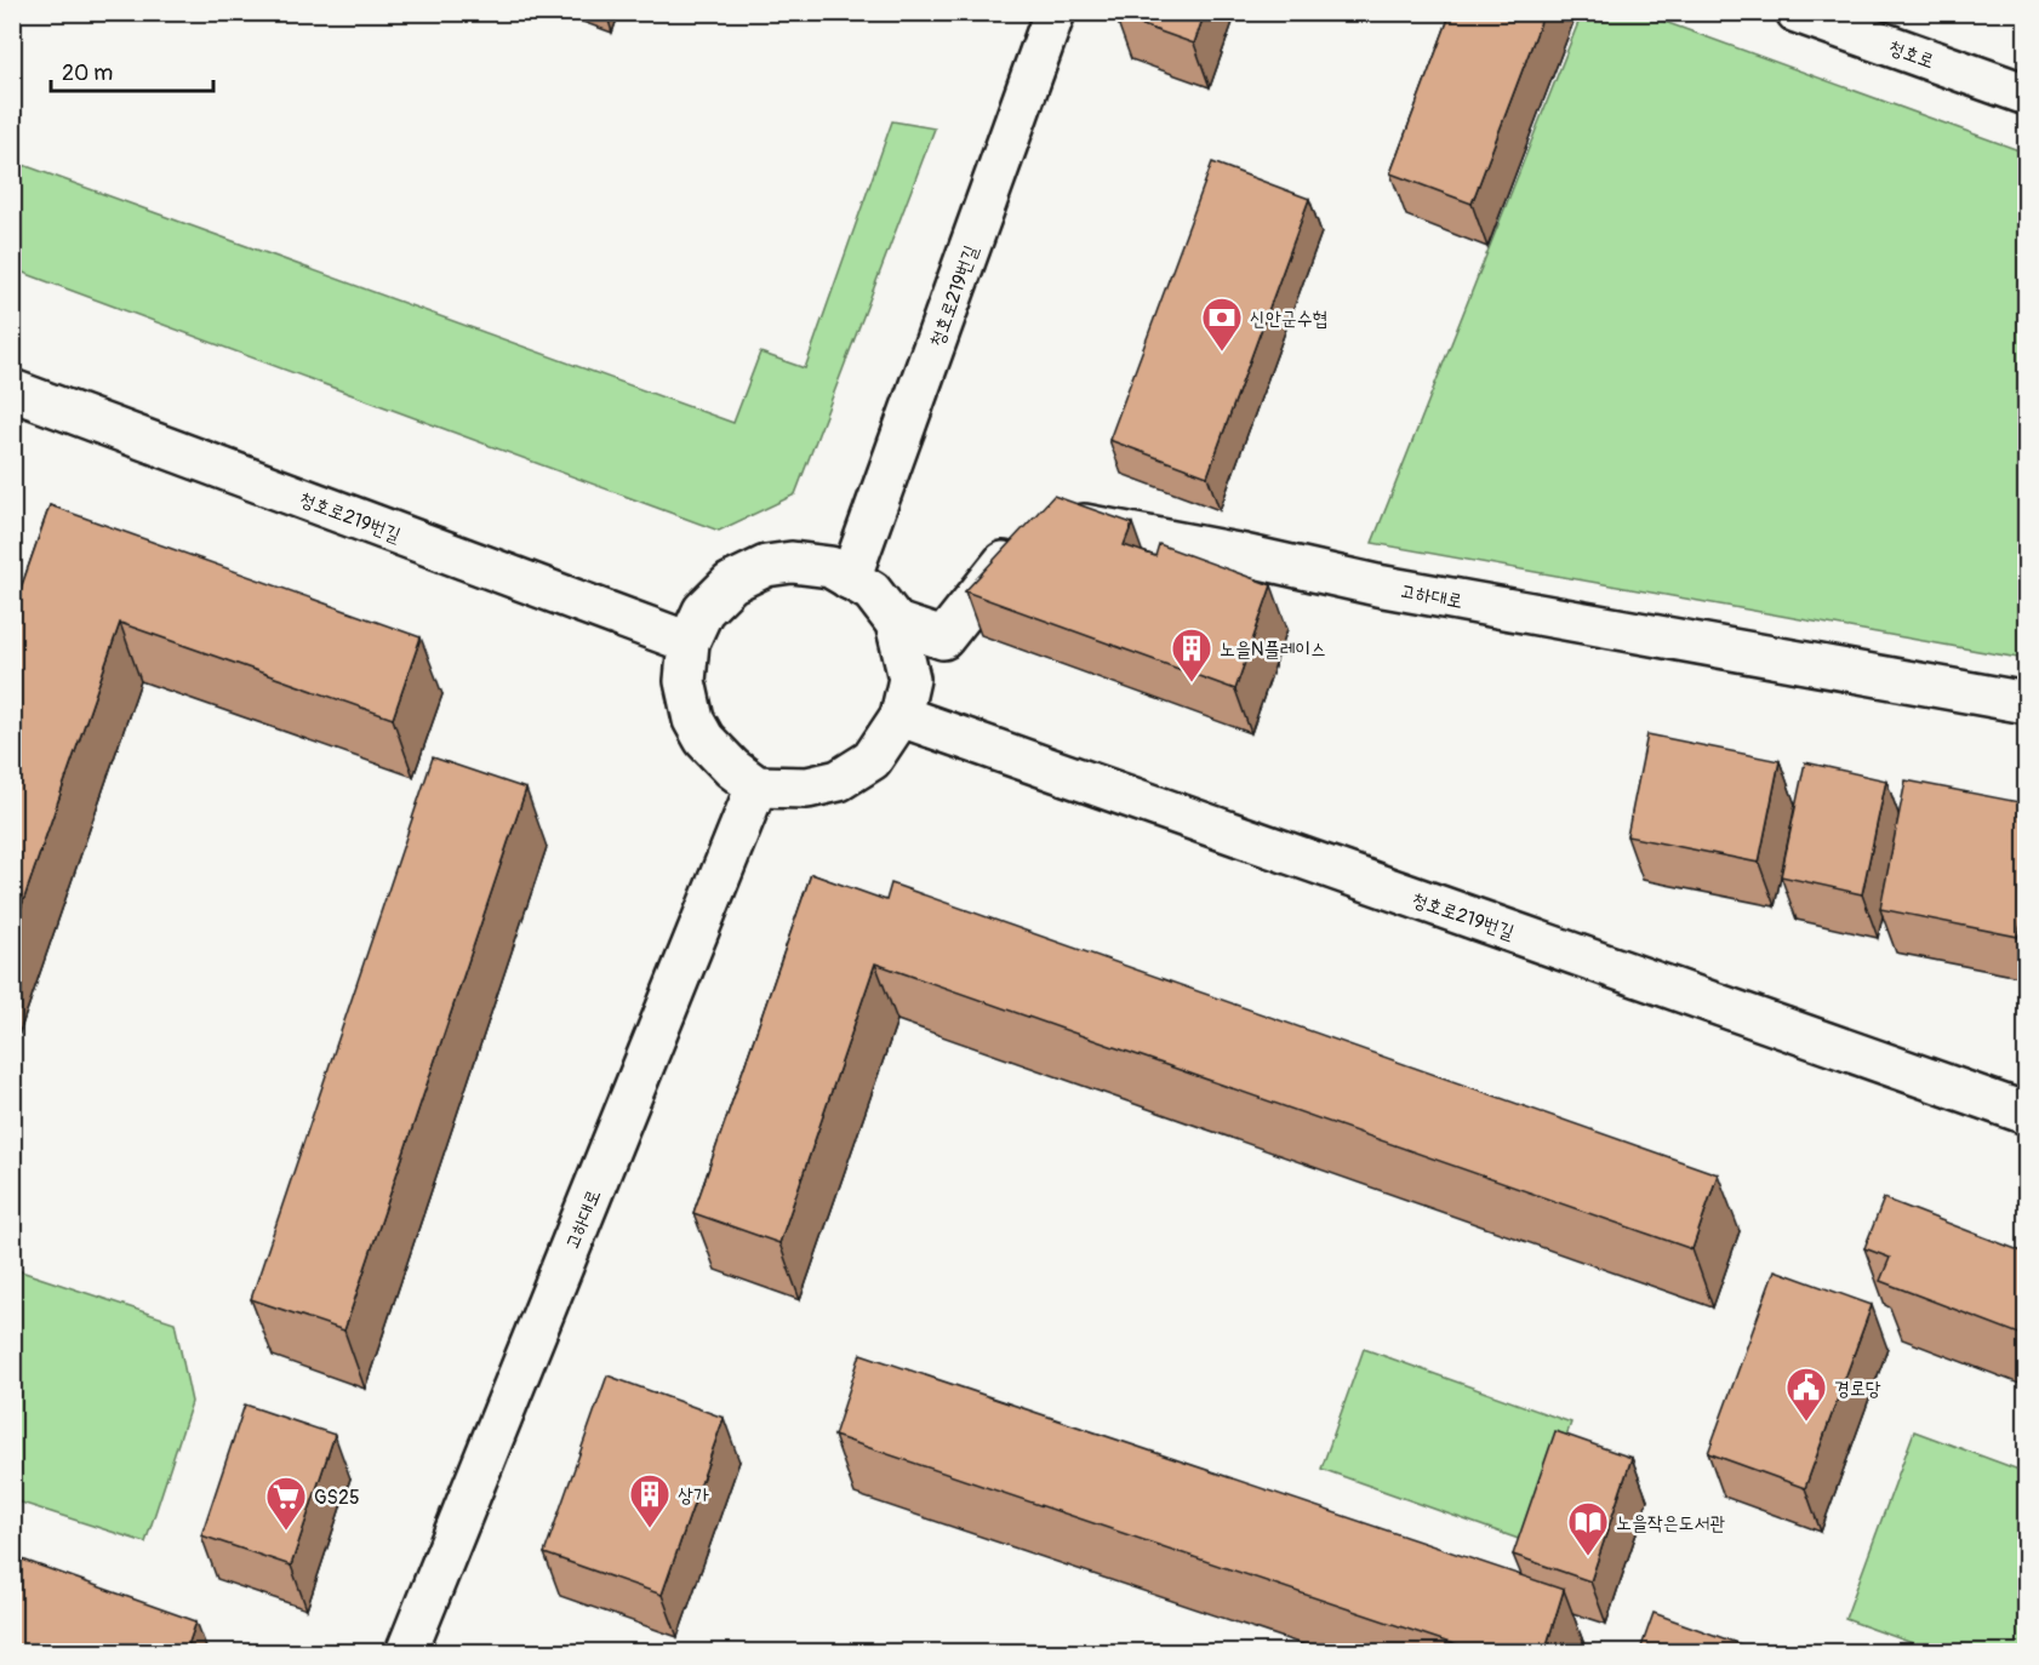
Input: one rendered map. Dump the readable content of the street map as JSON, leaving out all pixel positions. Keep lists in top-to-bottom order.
{
  "streets": {
    "street": ["청호로", "청호로219번길", "고하대로"]
  },
  "crossings": [
    ["청호로219번길", "고하대로"]
  ],
  "places": {
    "bank": ["신안군수협"],
    "building": ["노을N플레이스", "상가"],
    "public building": ["경로당"],
    "supermarket": ["GS25"],
    "library": ["노을작은도서관"]
  },
  "scale_bar": "20 m"
}
